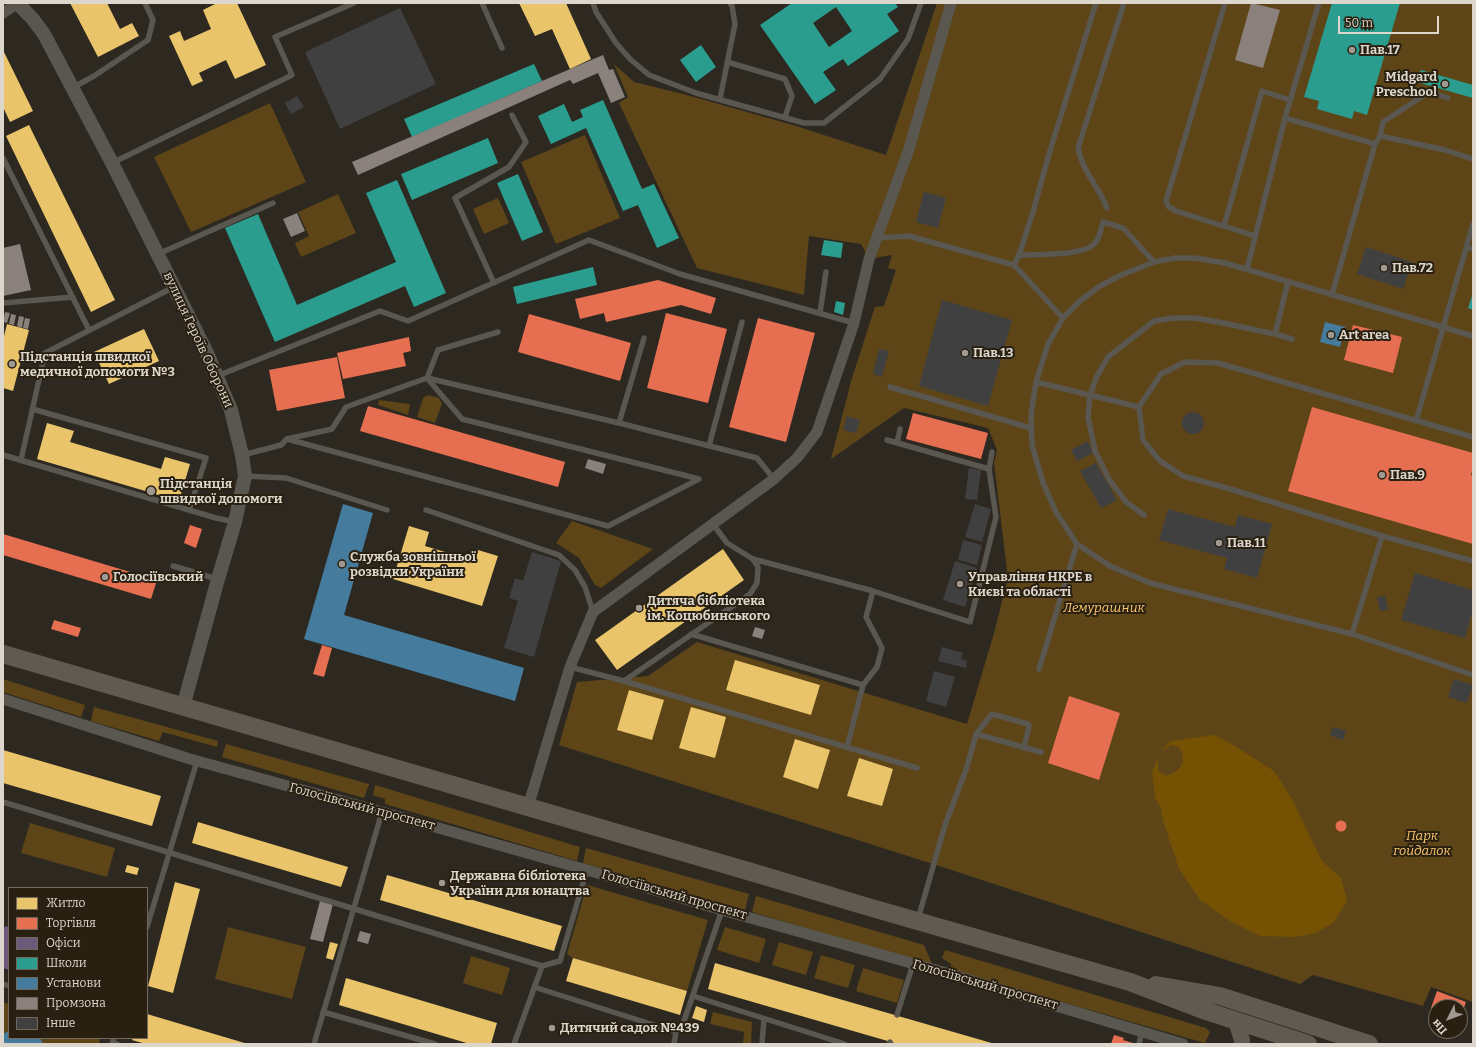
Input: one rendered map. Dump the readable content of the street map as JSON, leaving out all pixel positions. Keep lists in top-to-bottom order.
{
  "streets": {
    "street": ["вулиця Героїв Оборони", "Голосіївський проспект"]
  },
  "parks": ["Лемурашник", "Парк гойдалок"],
  "places": [
    "Пав.17",
    "Midgard Preschool",
    "Пав.72",
    "Art area",
    "Пав.13",
    "Підстанція швидкої медичної допомоги №3",
    "Пав.9",
    "Підстанція швидкої допомоги",
    "Пав.11",
    "Служба зовнішньої розвідки України",
    "Голосіївський",
    "Управління НКРЕ в Києві та області",
    "Дитяча бібліотека ім. Коцюбинського",
    "Державна бібліотека України для юнацтва",
    "Дитячий садок №439"
  ],
  "legend": [
    "Житло",
    "Торгівля",
    "Офіси",
    "Школи",
    "Установи",
    "Промзона",
    "Інше"
  ],
  "scale_bar": "50 m",
  "north": "bottom left"
}
